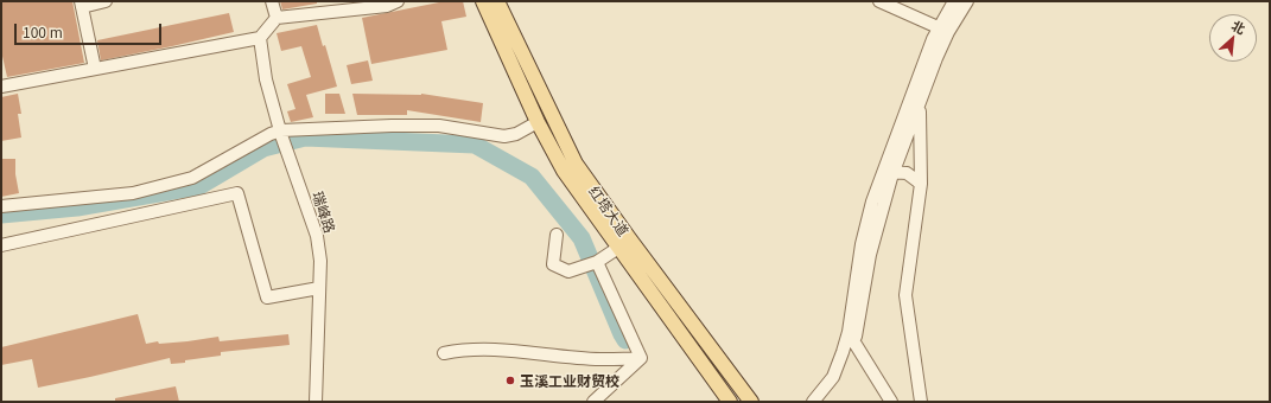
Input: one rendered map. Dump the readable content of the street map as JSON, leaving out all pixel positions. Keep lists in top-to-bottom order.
{
  "streets": {
    "main road": ["红塔大道"],
    "street": ["瑞峰路"]
  },
  "places": ["玉溪工业财贸校"],
  "scale_bar": "100 m",
  "north": "top right"
}
